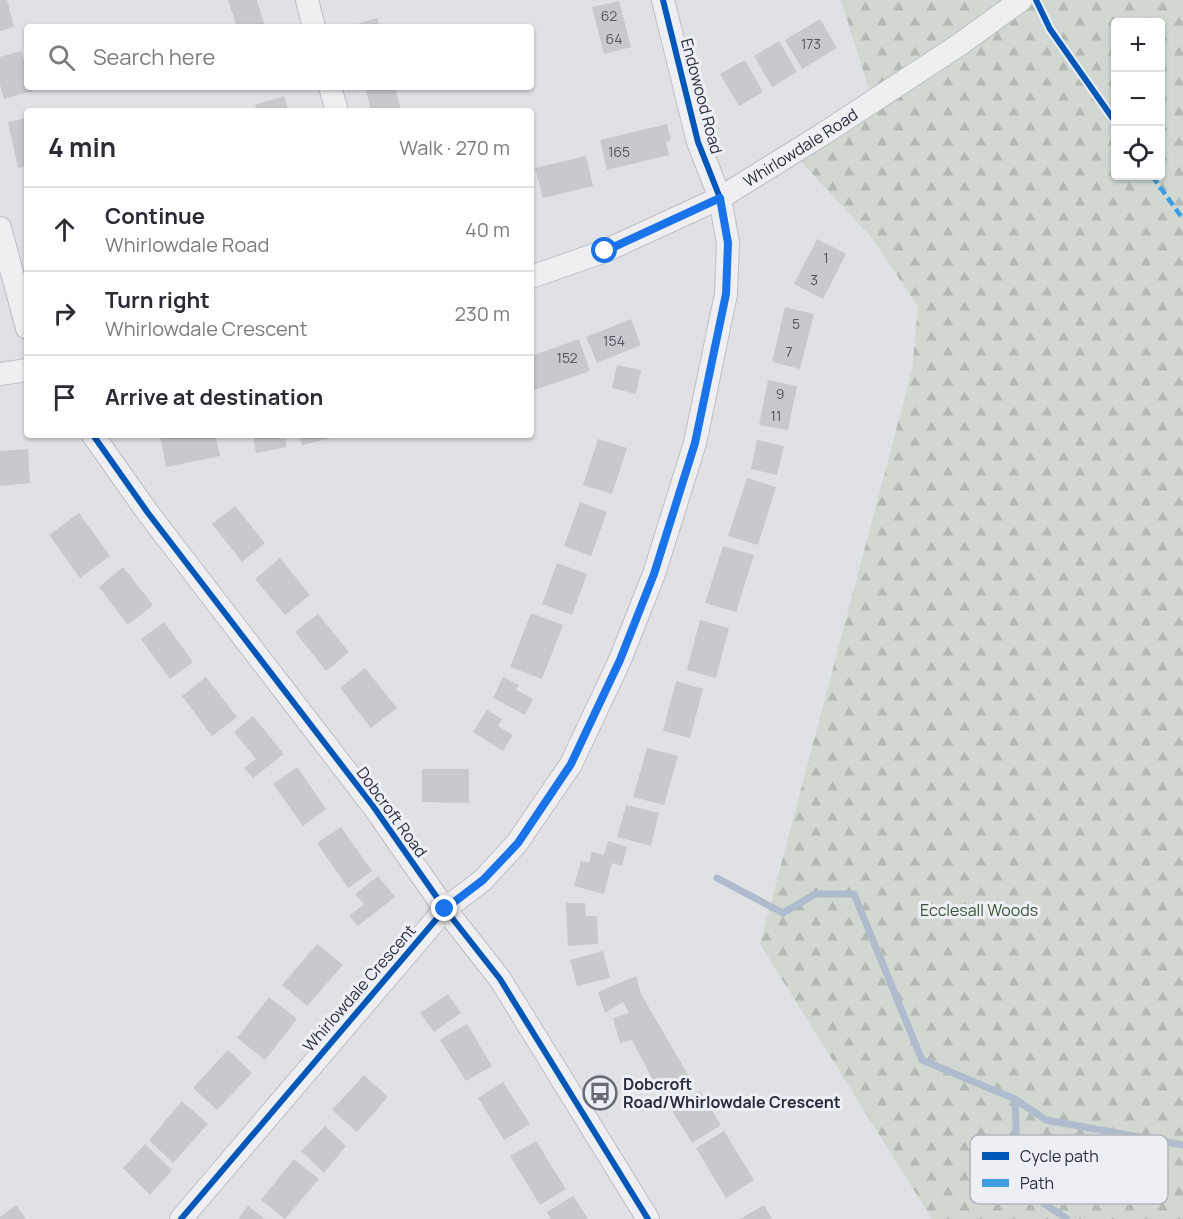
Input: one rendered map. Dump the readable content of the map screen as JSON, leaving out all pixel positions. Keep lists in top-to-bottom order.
{
  "streets": {
    "street": [
      "Endowood Road",
      "Whirlowdale Road",
      "Dobcroft Road",
      "Whirlowdale Crescent"
    ]
  },
  "crossings": [
    ["Endowood Road", "Whirlowdale Road"],
    ["Endowood Road", "Whirlowdale Crescent"],
    ["Whirlowdale Road", "Whirlowdale Crescent"],
    ["Dobcroft Road", "Whirlowdale Crescent"]
  ],
  "parks": ["Ecclesall Woods"],
  "places": {
    "bus stop": ["Dobcroft Road/Whirlowdale Crescent"]
  },
  "house_numbers": [
    "62",
    "64",
    "173",
    "165",
    "1",
    "3",
    "5",
    "154",
    "7",
    "152",
    "9",
    "11"
  ],
  "legend": ["Cycle path", "Path"],
  "page": {
    "map_buttons": ["+", "−"],
    "search": "Search here",
    "heading": ["4 min", "Walk · 270 m"],
    "list": [
      ["Continue", "Whirlowdale Road", "40 m"],
      ["Turn right", "Whirlowdale Crescent", "230 m"],
      "Arrive at destination"
    ]
  }
}
